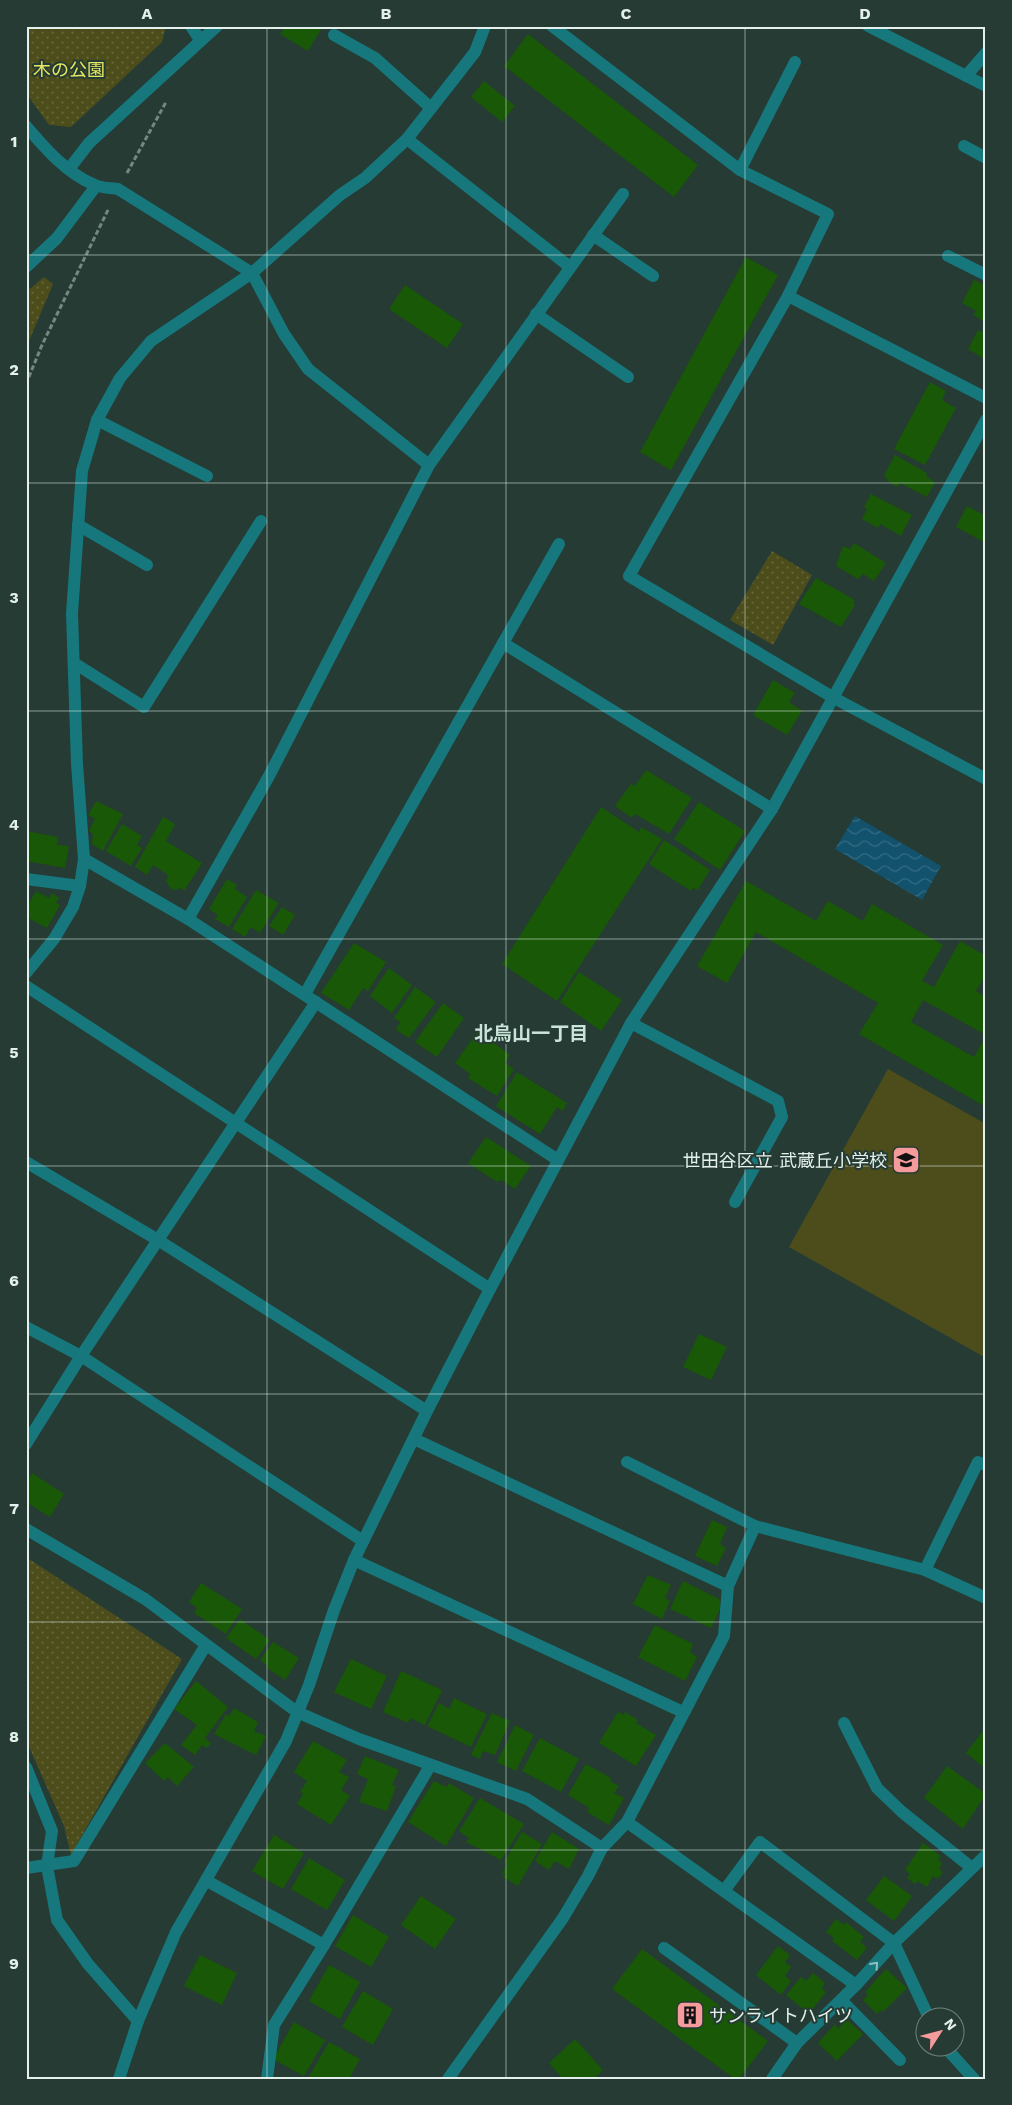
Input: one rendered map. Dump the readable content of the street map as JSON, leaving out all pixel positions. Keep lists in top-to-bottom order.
{
  "districts": ["北烏山一丁目"],
  "parks": ["木の公園"],
  "places": {
    "school or university": ["世田谷区立 武蔵丘小学校"],
    "building": ["サンライトハイツ"]
  },
  "north": "top right",
  "grid": {
    "columns": [
      "A",
      "B",
      "C",
      "D"
    ],
    "rows": [
      "1",
      "2",
      "3",
      "4",
      "5",
      "6",
      "7",
      "8",
      "9"
    ]
  }
}
